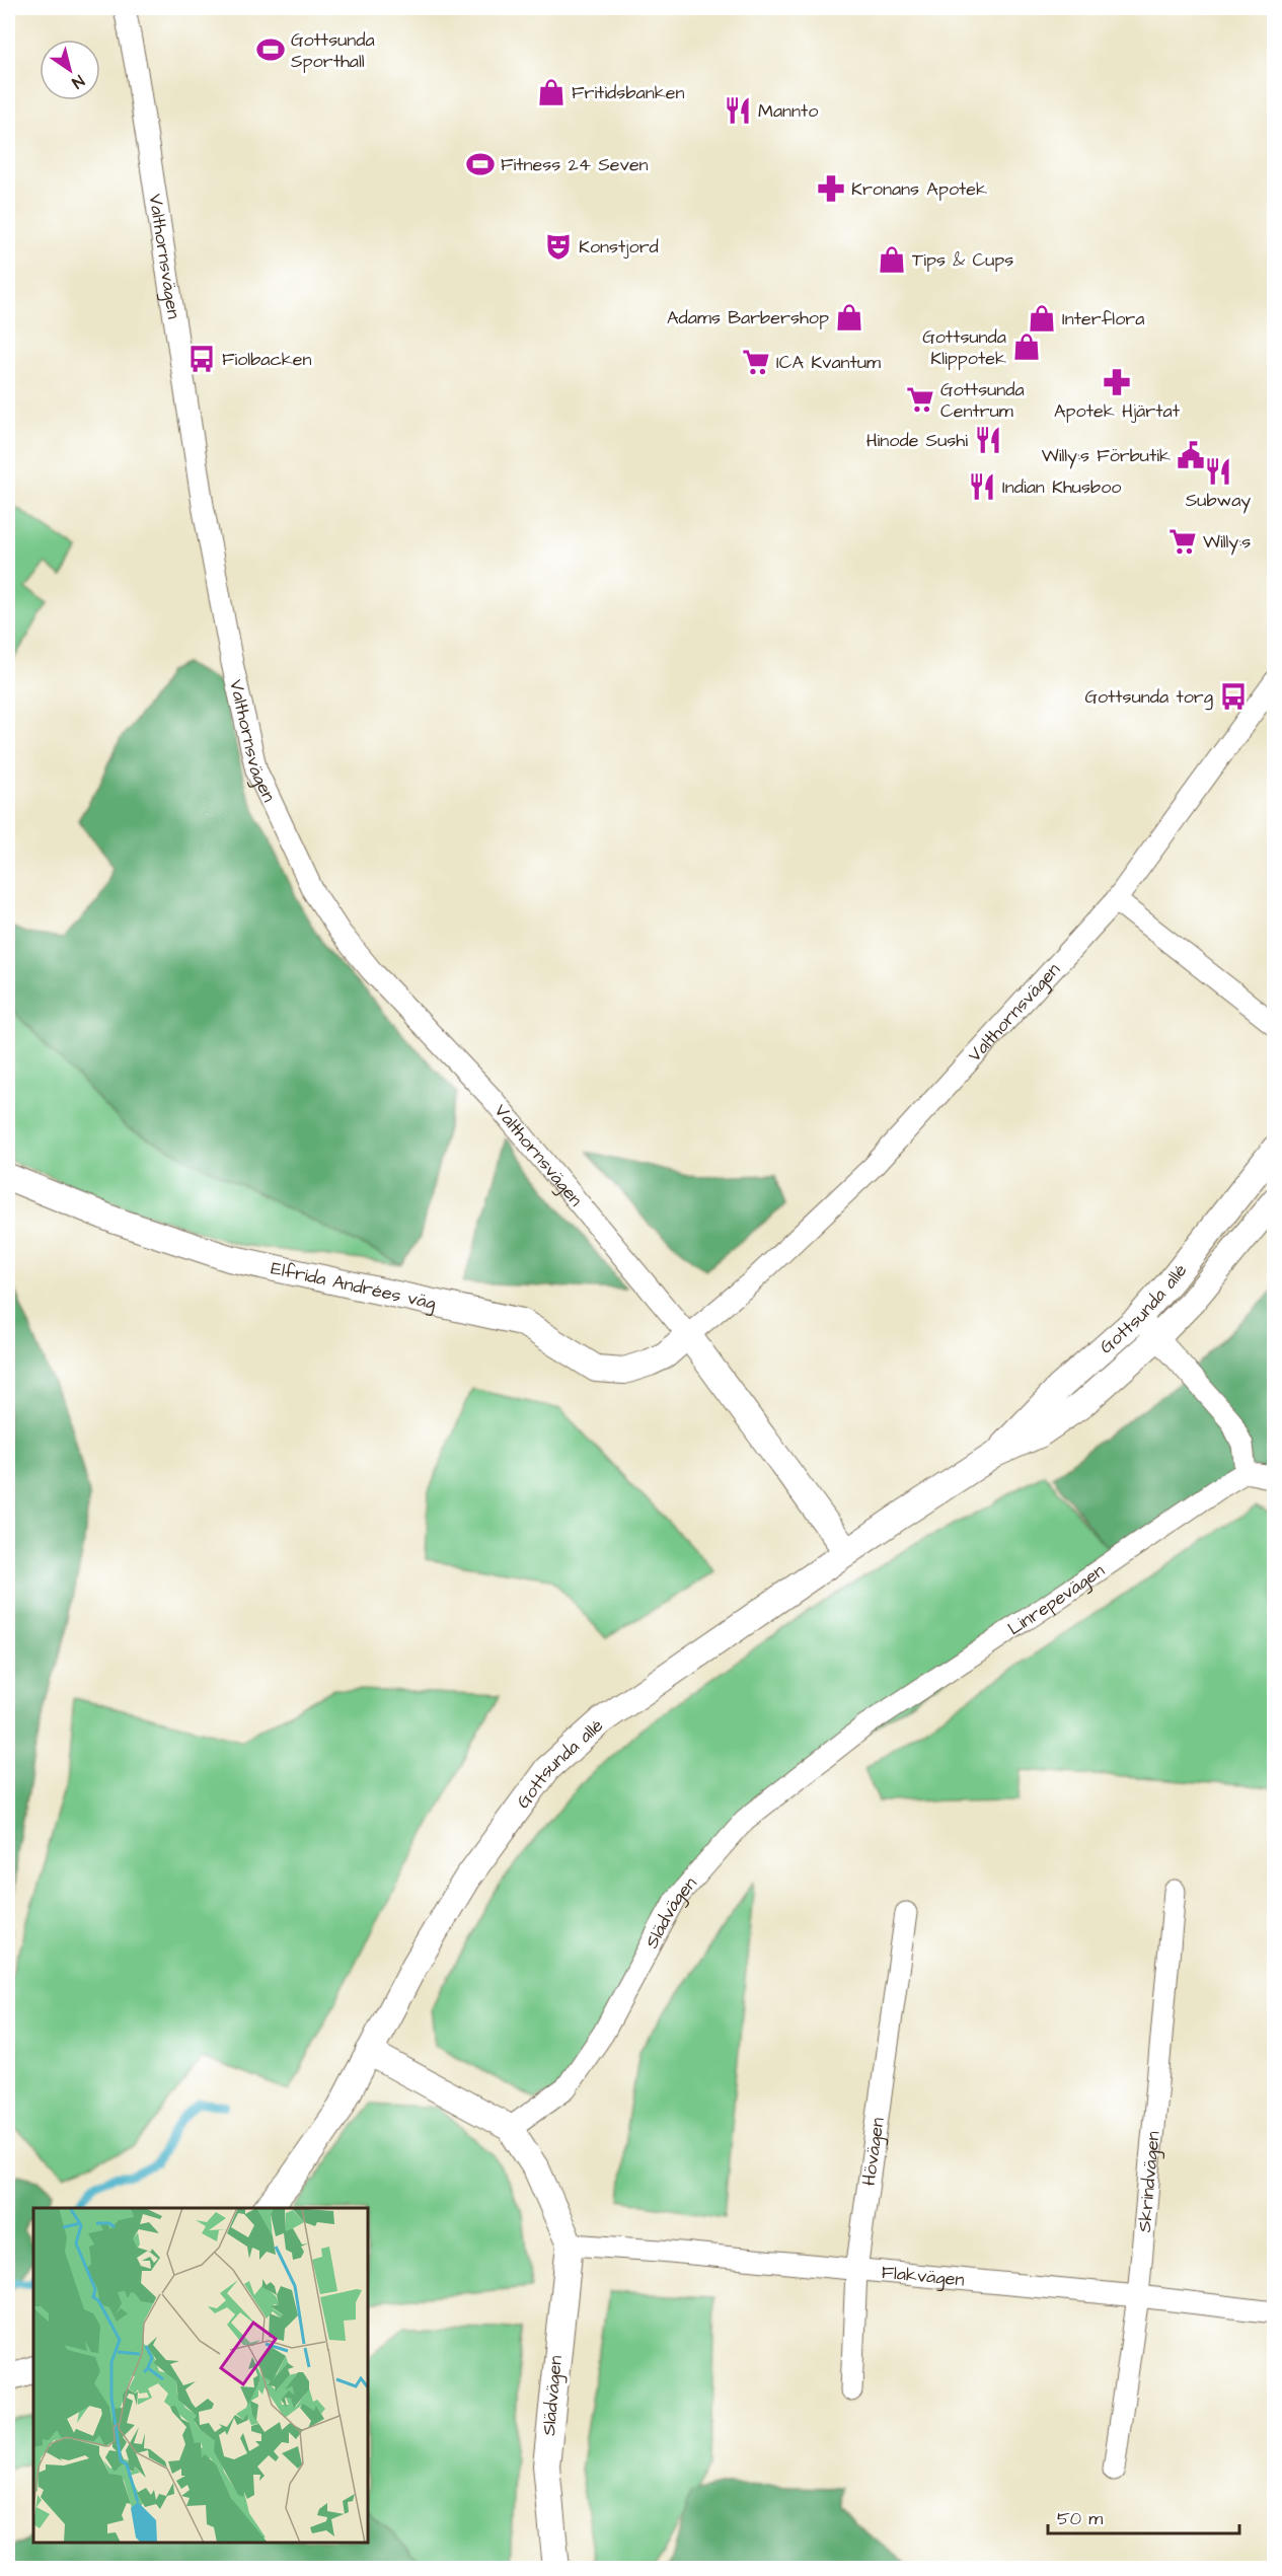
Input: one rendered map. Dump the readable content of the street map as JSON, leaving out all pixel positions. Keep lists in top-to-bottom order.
{
  "streets": {
    "street": [
      "Valthornsvägen",
      "Elfrida Andrées väg",
      "Gottsunda allé",
      "Linrepevägen",
      "Slädvägen",
      "Hövägen",
      "Skrindvägen",
      "Flakvägen"
    ]
  },
  "crossings": [
    ["Valthornsvägen", "Elfrida Andrées väg"],
    ["Valthornsvägen", "Gottsunda allé"],
    ["Gottsunda allé", "Slädvägen"],
    ["Linrepevägen", "Slädvägen"],
    ["Slädvägen", "Flakvägen"],
    ["Hövägen", "Flakvägen"],
    ["Skrindvägen", "Flakvägen"]
  ],
  "places": {
    "sports": ["Gottsunda Sporthall", "Fitness 24 Seven"],
    "shop": [
      "Fritidsbanken",
      "Tips & Cups",
      "Adams Barbershop",
      "Interflora",
      "Gottsunda Klippotek"
    ],
    "restaurant": [
      "Mannto",
      "Hinode Sushi",
      "Subway",
      "Indian Khusboo"
    ],
    "pharmacy": ["Kronans Apotek", "Apotek Hjärtat"],
    "theatre": ["Konstjord"],
    "bus stop": ["Fiolbacken", "Gottsunda torg"],
    "supermarket": ["ICA Kvantum", "Gottsunda Centrum", "Willy:s"],
    "public building": ["Willy:s Förbutik"]
  },
  "scale_bar": "50 m",
  "north": "bottom right"
}
